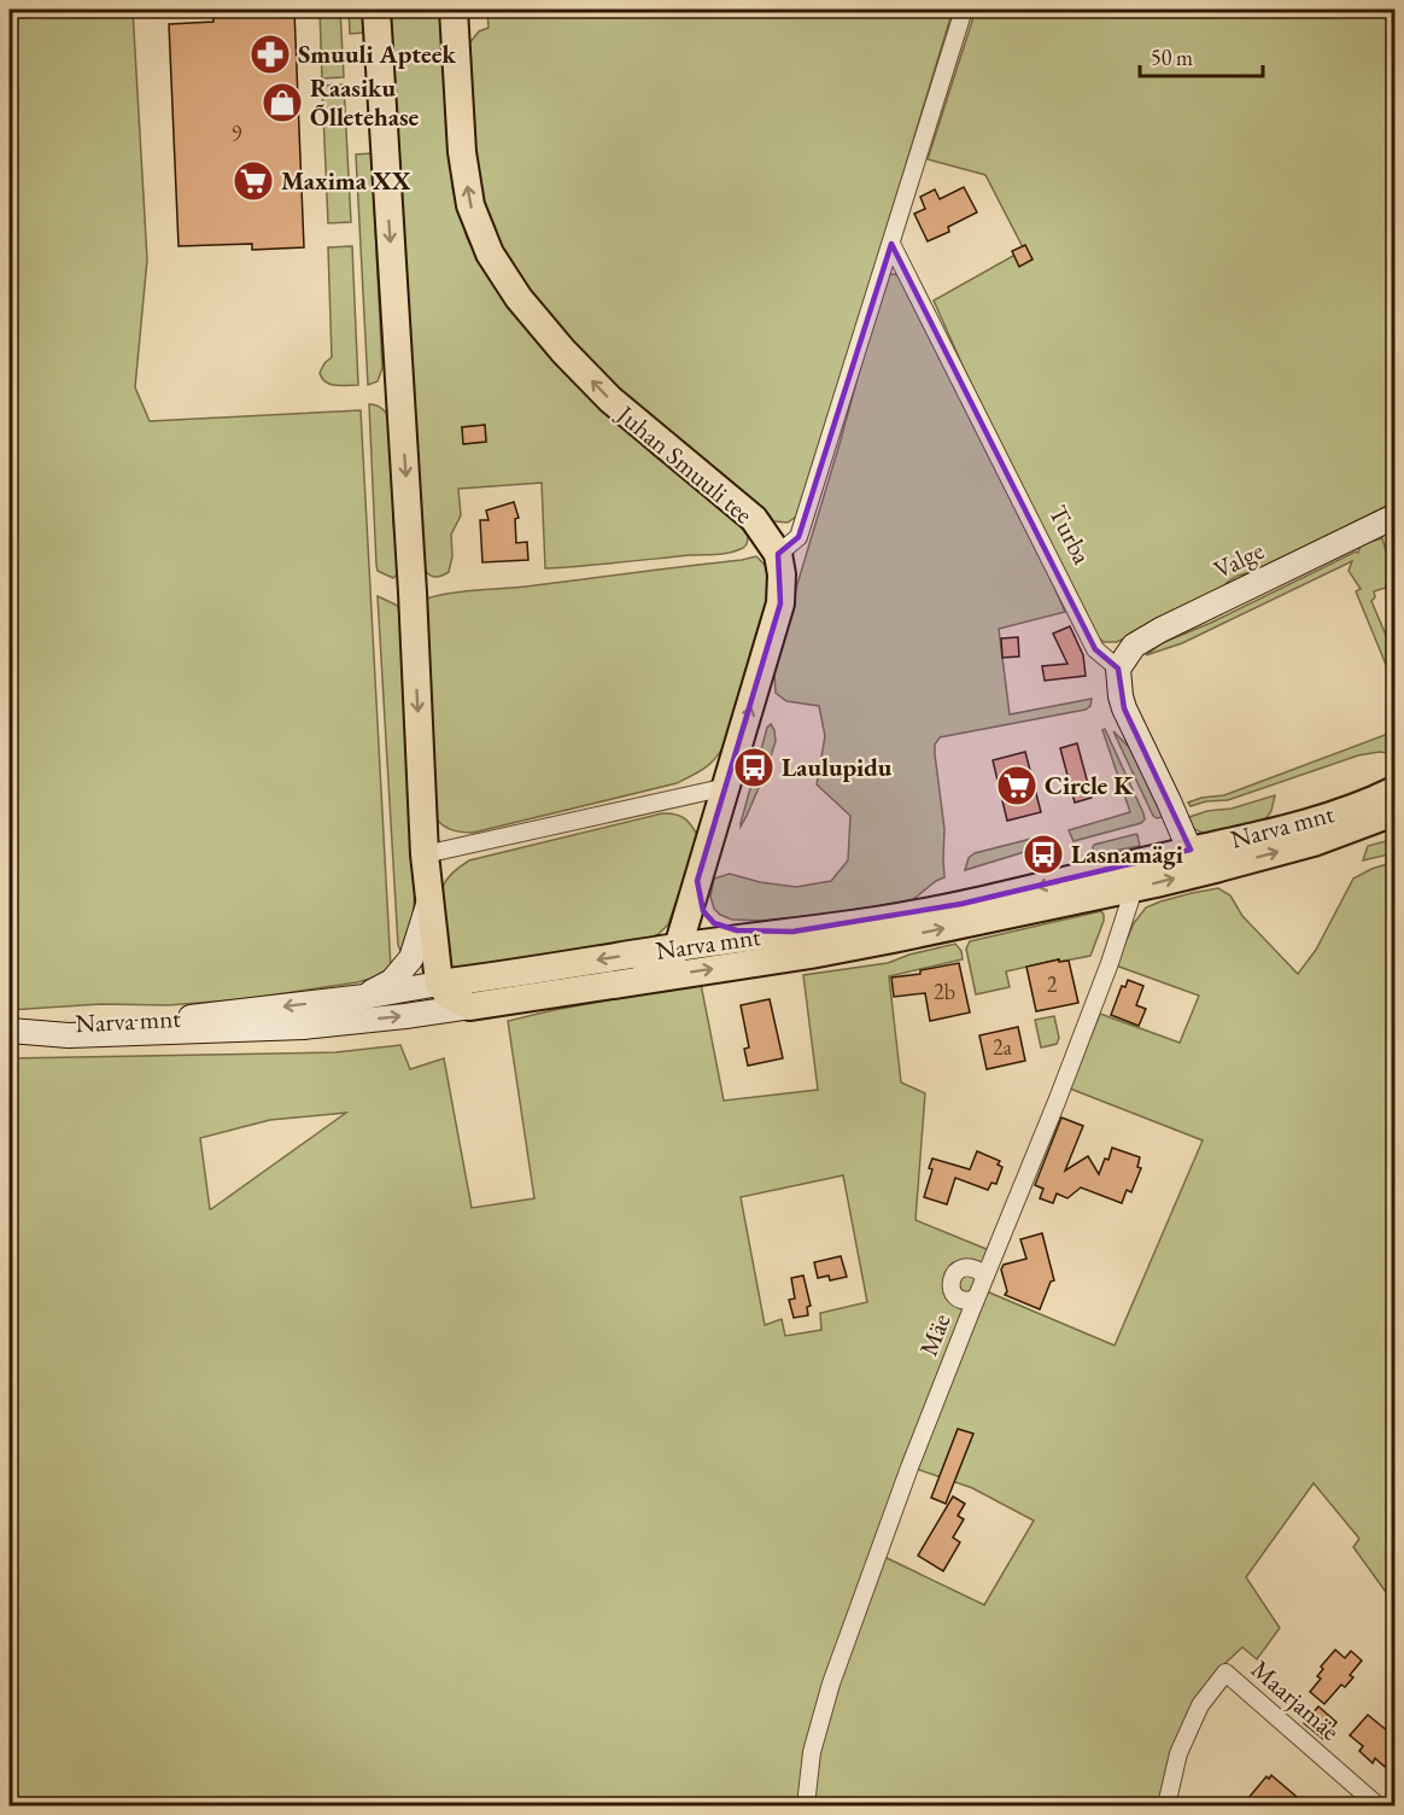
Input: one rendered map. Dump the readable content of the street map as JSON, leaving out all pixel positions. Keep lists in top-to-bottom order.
{
  "streets": {
    "main road": ["Juhan Smuuli tee", "Valge", "Narva mnt"],
    "street": ["Turba", "Mäe", "Maarjamäe"]
  },
  "crossings": [
    ["Juhan Smuuli tee", "Narva mnt"],
    ["Turba", "Valge"],
    ["Narva mnt", "Mäe"]
  ],
  "places": {
    "pharmacy": ["Smuuli Apteek"],
    "shop": ["Raasiku Õlletehase"],
    "supermarket": ["Maxima XX", "Circle K"],
    "bus stop": ["Laulupidu", "Lasnamägi"]
  },
  "house_numbers": [
    "9",
    "2",
    "2b",
    "2a"
  ],
  "scale_bar": "50 m"
}
